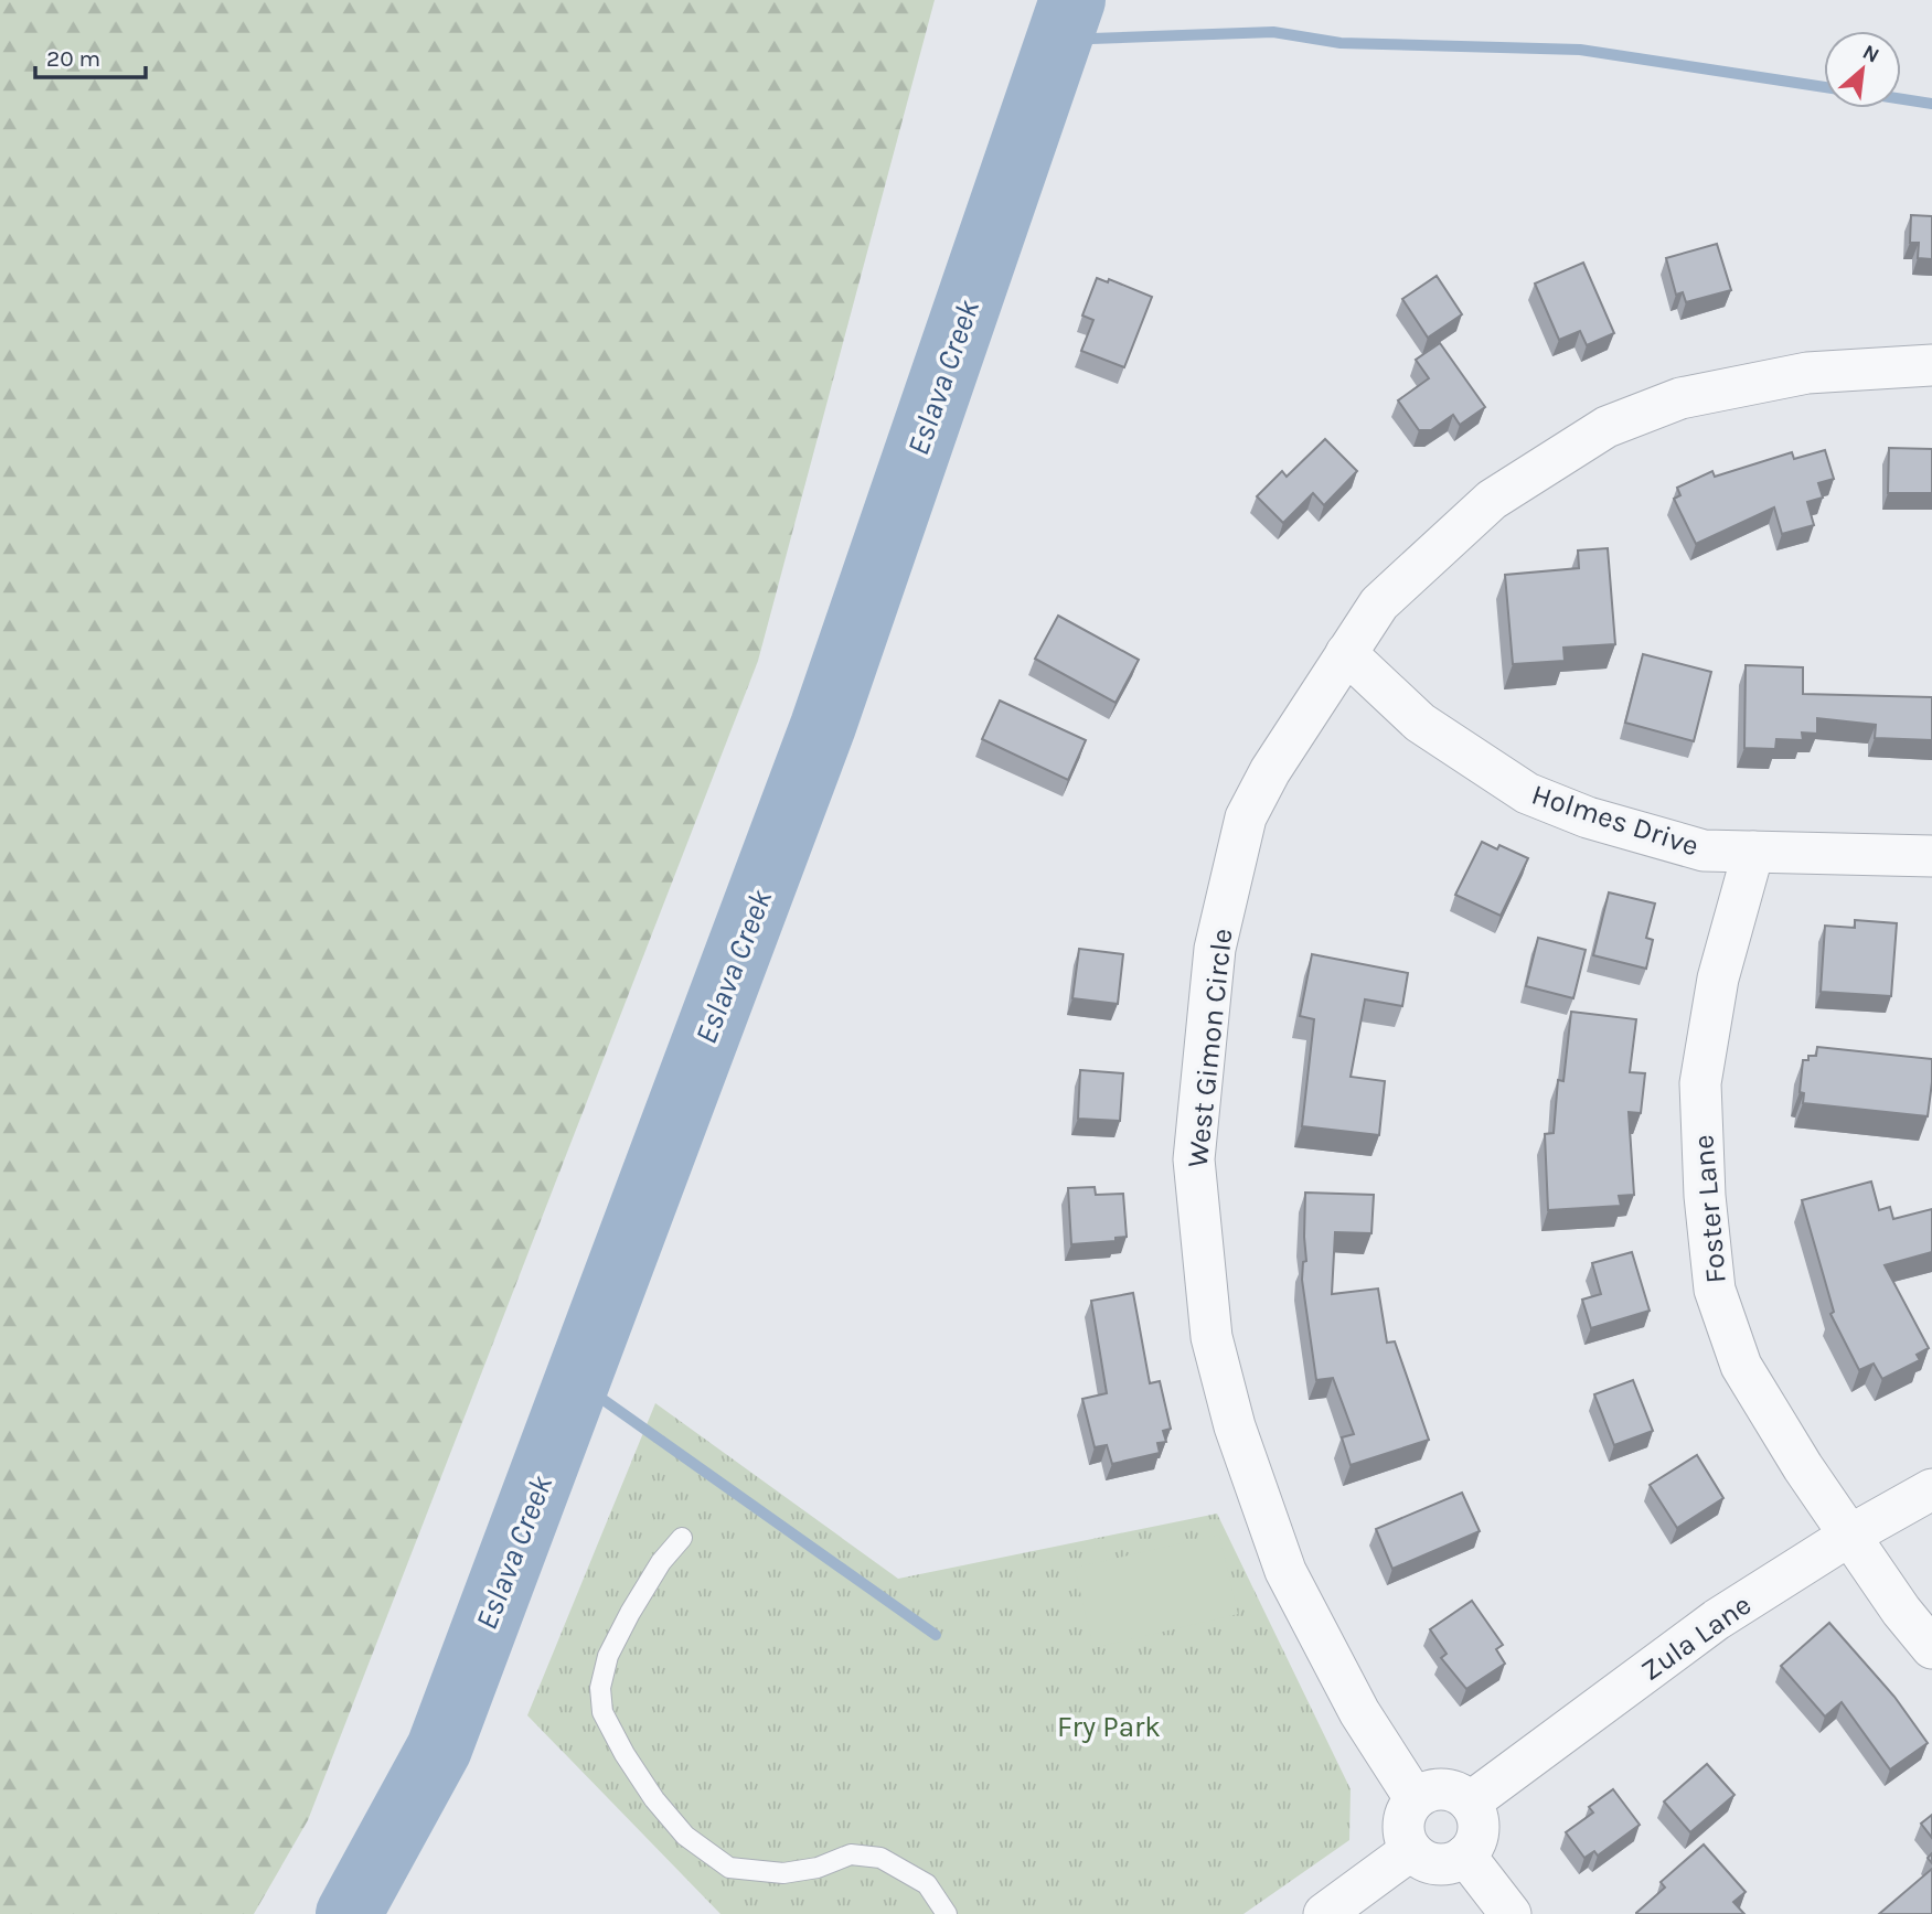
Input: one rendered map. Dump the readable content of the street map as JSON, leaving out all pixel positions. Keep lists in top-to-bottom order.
{
  "streets": {
    "street": [
      "Holmes Drive",
      "West Gimon Circle",
      "Foster Lane",
      "Zula Lane"
    ]
  },
  "crossings": [
    ["Holmes Drive", "West Gimon Circle"],
    ["Holmes Drive", "Foster Lane"],
    ["West Gimon Circle", "Zula Lane"],
    ["Foster Lane", "Zula Lane"]
  ],
  "water": ["Eslava Creek"],
  "parks": ["Fry Park"],
  "scale_bar": "20 m",
  "north": "top right"
}
